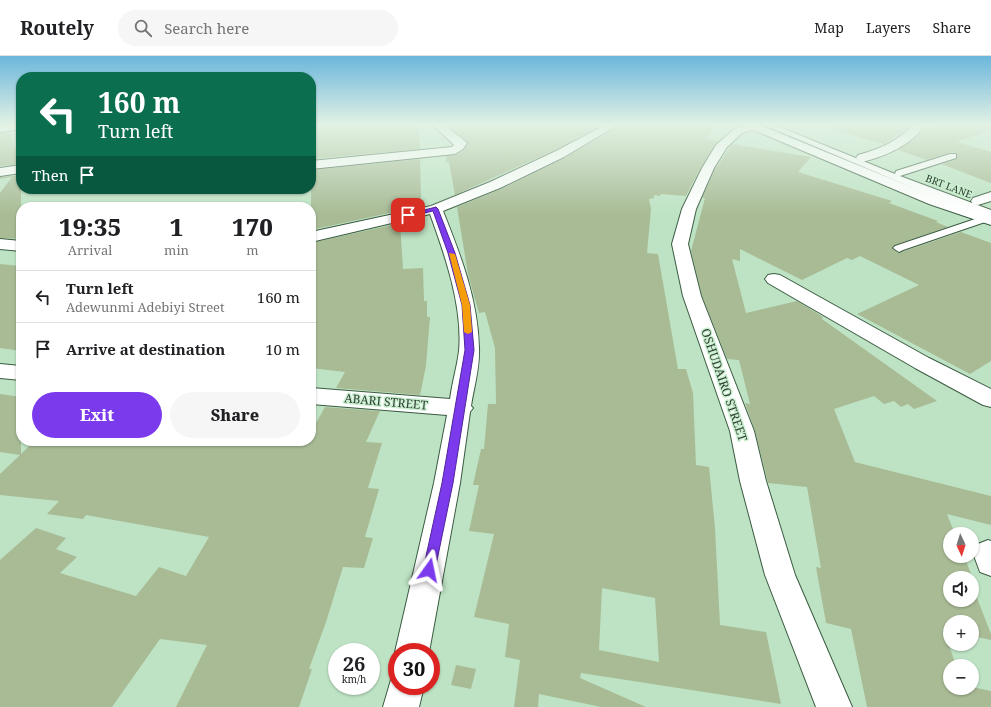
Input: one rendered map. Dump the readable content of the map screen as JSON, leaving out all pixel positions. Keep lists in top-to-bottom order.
{
  "streets": {
    "main road": ["OSHUDAIRO STREET", "ABARI STREET"]
  },
  "north": "bottom",
  "page": {
    "header": "Routely",
    "search": "Search here",
    "nav": ["Map", "Layers", "Share"],
    "turn": ["160 m", "Turn left"],
    "then": "Then",
    "eta": [
      "19:35",
      "Arrival",
      "1",
      "min",
      "170",
      "m"
    ],
    "list": [
      {
        "name": "Turn left",
        "note": "Adewunmi Adebiyi Street",
        "value": "160 m"
      },
      {
        "name": "Arrive at destination",
        "value": "10 m"
      }
    ],
    "buttons": ["Exit", "Share"],
    "map_buttons": ["+", "−"],
    "speed": "26 km/h",
    "limit": "30"
  }
}
